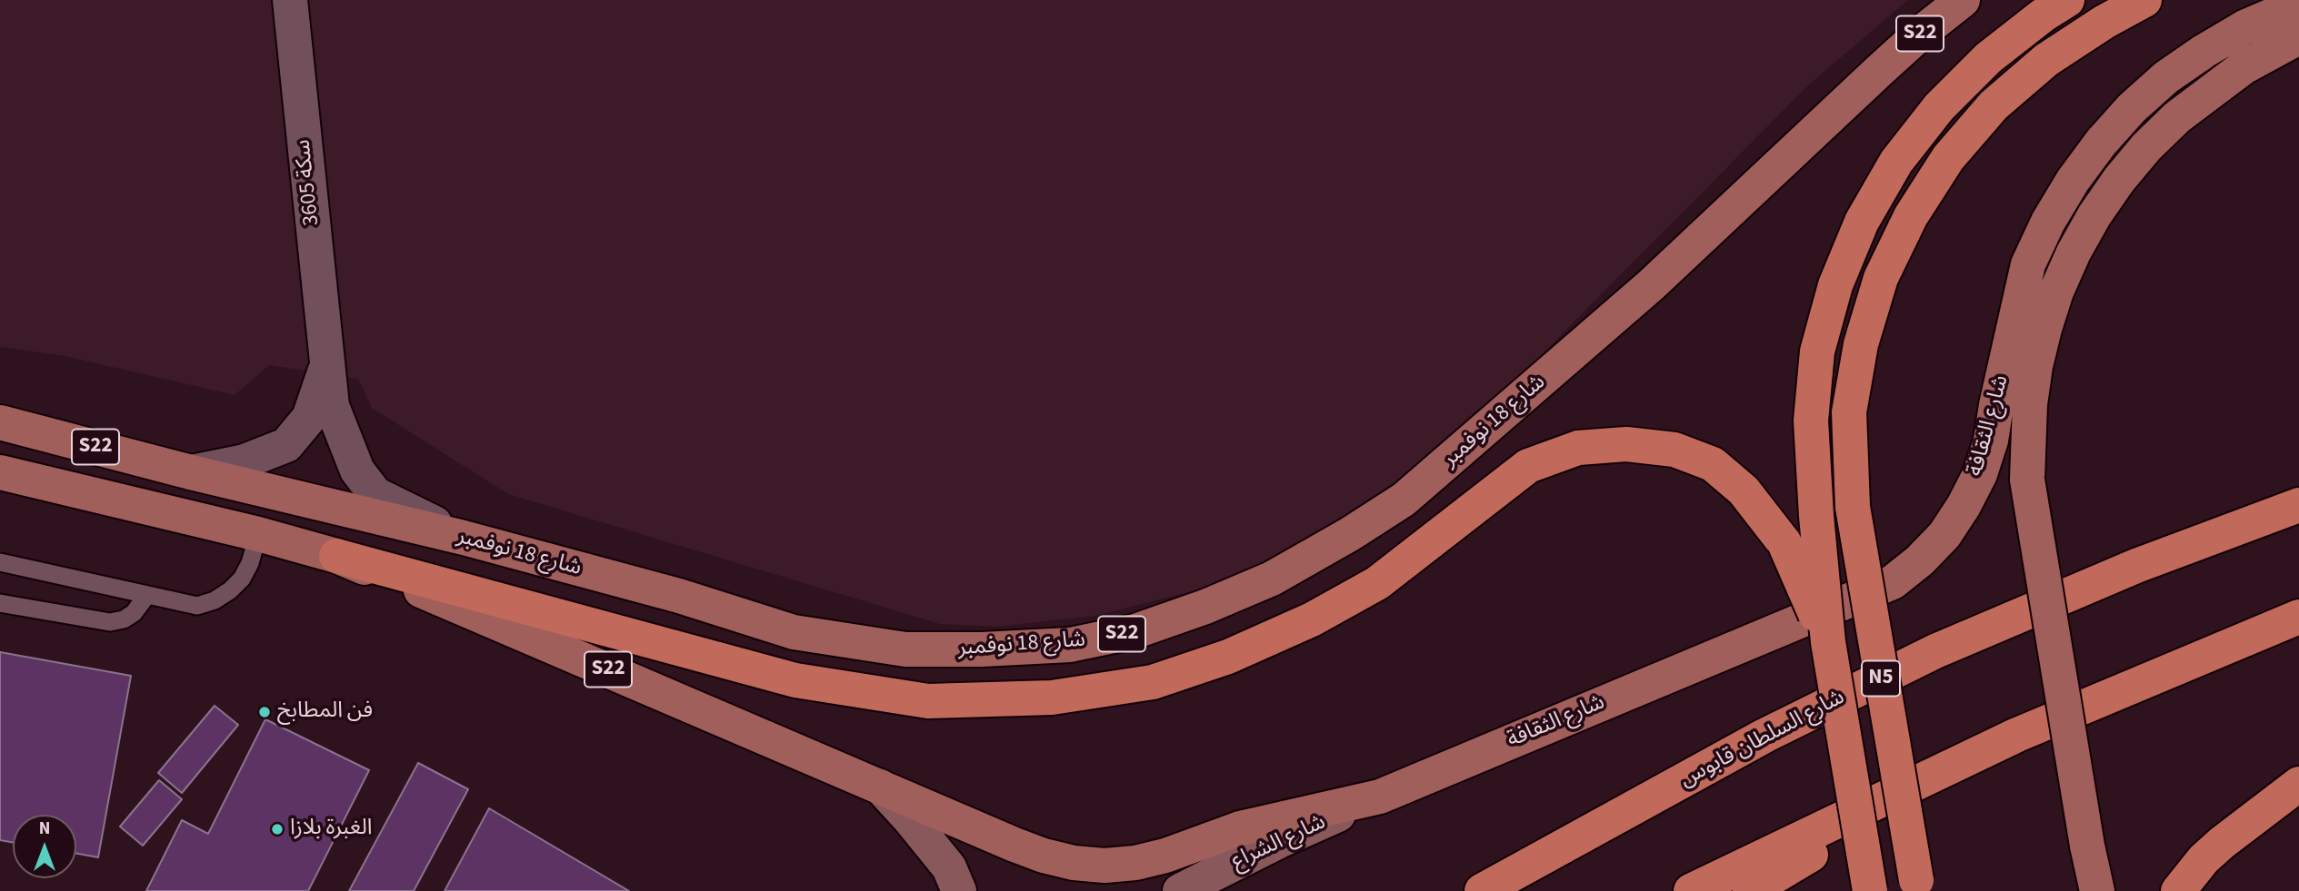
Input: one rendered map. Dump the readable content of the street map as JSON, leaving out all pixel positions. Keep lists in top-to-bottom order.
{
  "streets": {
    "highway": ["N5", "شارع السلطان قابوس"],
    "main road": ["S22", "شارع 18 نوفمبر", "شارع الثقافة"],
    "street": ["سكة 3605", "شارع الشراع"]
  },
  "crossings": [
    ["S22", "شارع الثقافة"],
    ["S22", "شارع الشراع"],
    ["سكة 3605", "شارع 18 نوفمبر"],
    ["شارع الثقافة", "شارع الشراع"]
  ],
  "places": ["فن المطابخ", "الغبرة بلازا"],
  "north": "top"
}
